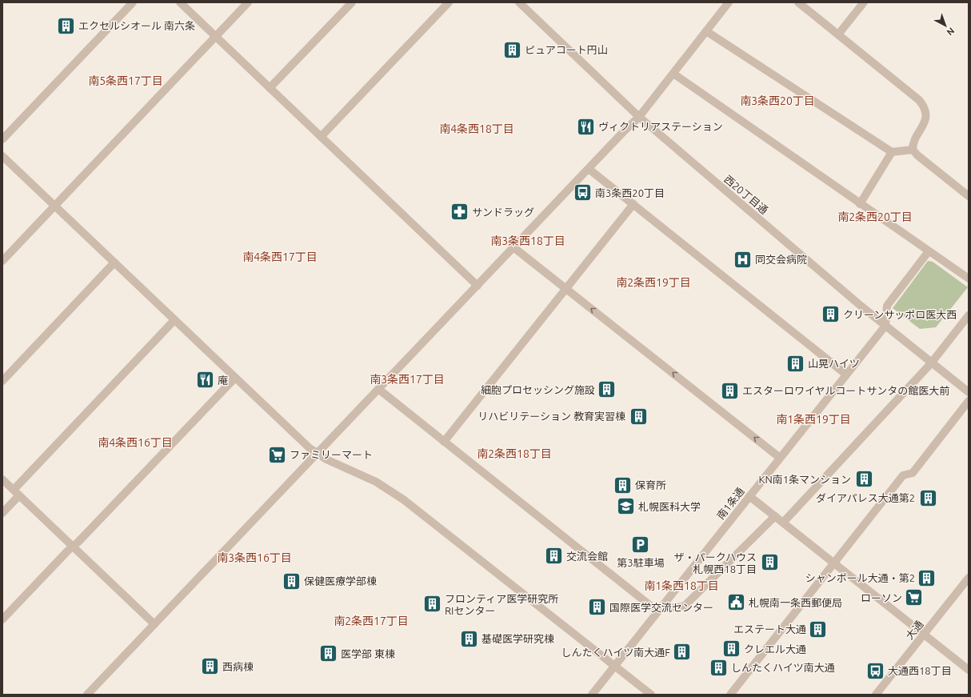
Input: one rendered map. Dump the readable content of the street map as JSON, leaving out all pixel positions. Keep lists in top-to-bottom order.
{
  "streets": {
    "street": ["西20丁目通", "南1条通", "大通"]
  },
  "crossings": [
    ["西20丁目通", "南1条通"]
  ],
  "districts": [
    "南5条西17丁目",
    "南3条西20丁目",
    "南4条西18丁目",
    "南2条西20丁目",
    "南3条西18丁目",
    "南4条西17丁目",
    "南2条西19丁目",
    "南3条西17丁目",
    "南1条西19丁目",
    "南4条西16丁目",
    "南2条西18丁目",
    "南3条西16丁目",
    "南1条西18丁目",
    "南2条西17丁目"
  ],
  "places": {
    "building": [
      "エクセルシオール 南六条",
      "ピュアコート円山",
      "クリーンサッポロ医大西",
      "山晃ハイツ",
      "細胞プロセッシング施設",
      "エスターロワイヤルコートサンタの館医大前",
      "リハビリテーション 教育実習棟",
      "KN南1条マンション",
      "保育所",
      "ダイアパレス大通第2",
      "交流会館",
      "ザ・パークハウス 札幌西18丁目",
      "シャンボール大通・第2",
      "保健医療学部棟",
      "フロンティア医学研究所 RIセンター",
      "国際医学交流センター",
      "エステート大通",
      "基礎医学研究棟",
      "クレエル大通",
      "しんたくハイツ南大通F",
      "医学部 東棟",
      "西病棟",
      "しんたくハイツ南大通"
    ],
    "restaurant": ["ヴィクトリアステーション", "庵"],
    "bus stop": ["南3条西20丁目", "大通西18丁目"],
    "pharmacy": ["サンドラッグ"],
    "hospital": ["同交会病院"],
    "supermarket": ["ファミリーマート", "ローソン"],
    "school or university": ["札幌医科大学"],
    "parking": ["第3駐車場"],
    "public building": ["札幌南一条西郵便局"]
  },
  "north": "bottom right"
}
